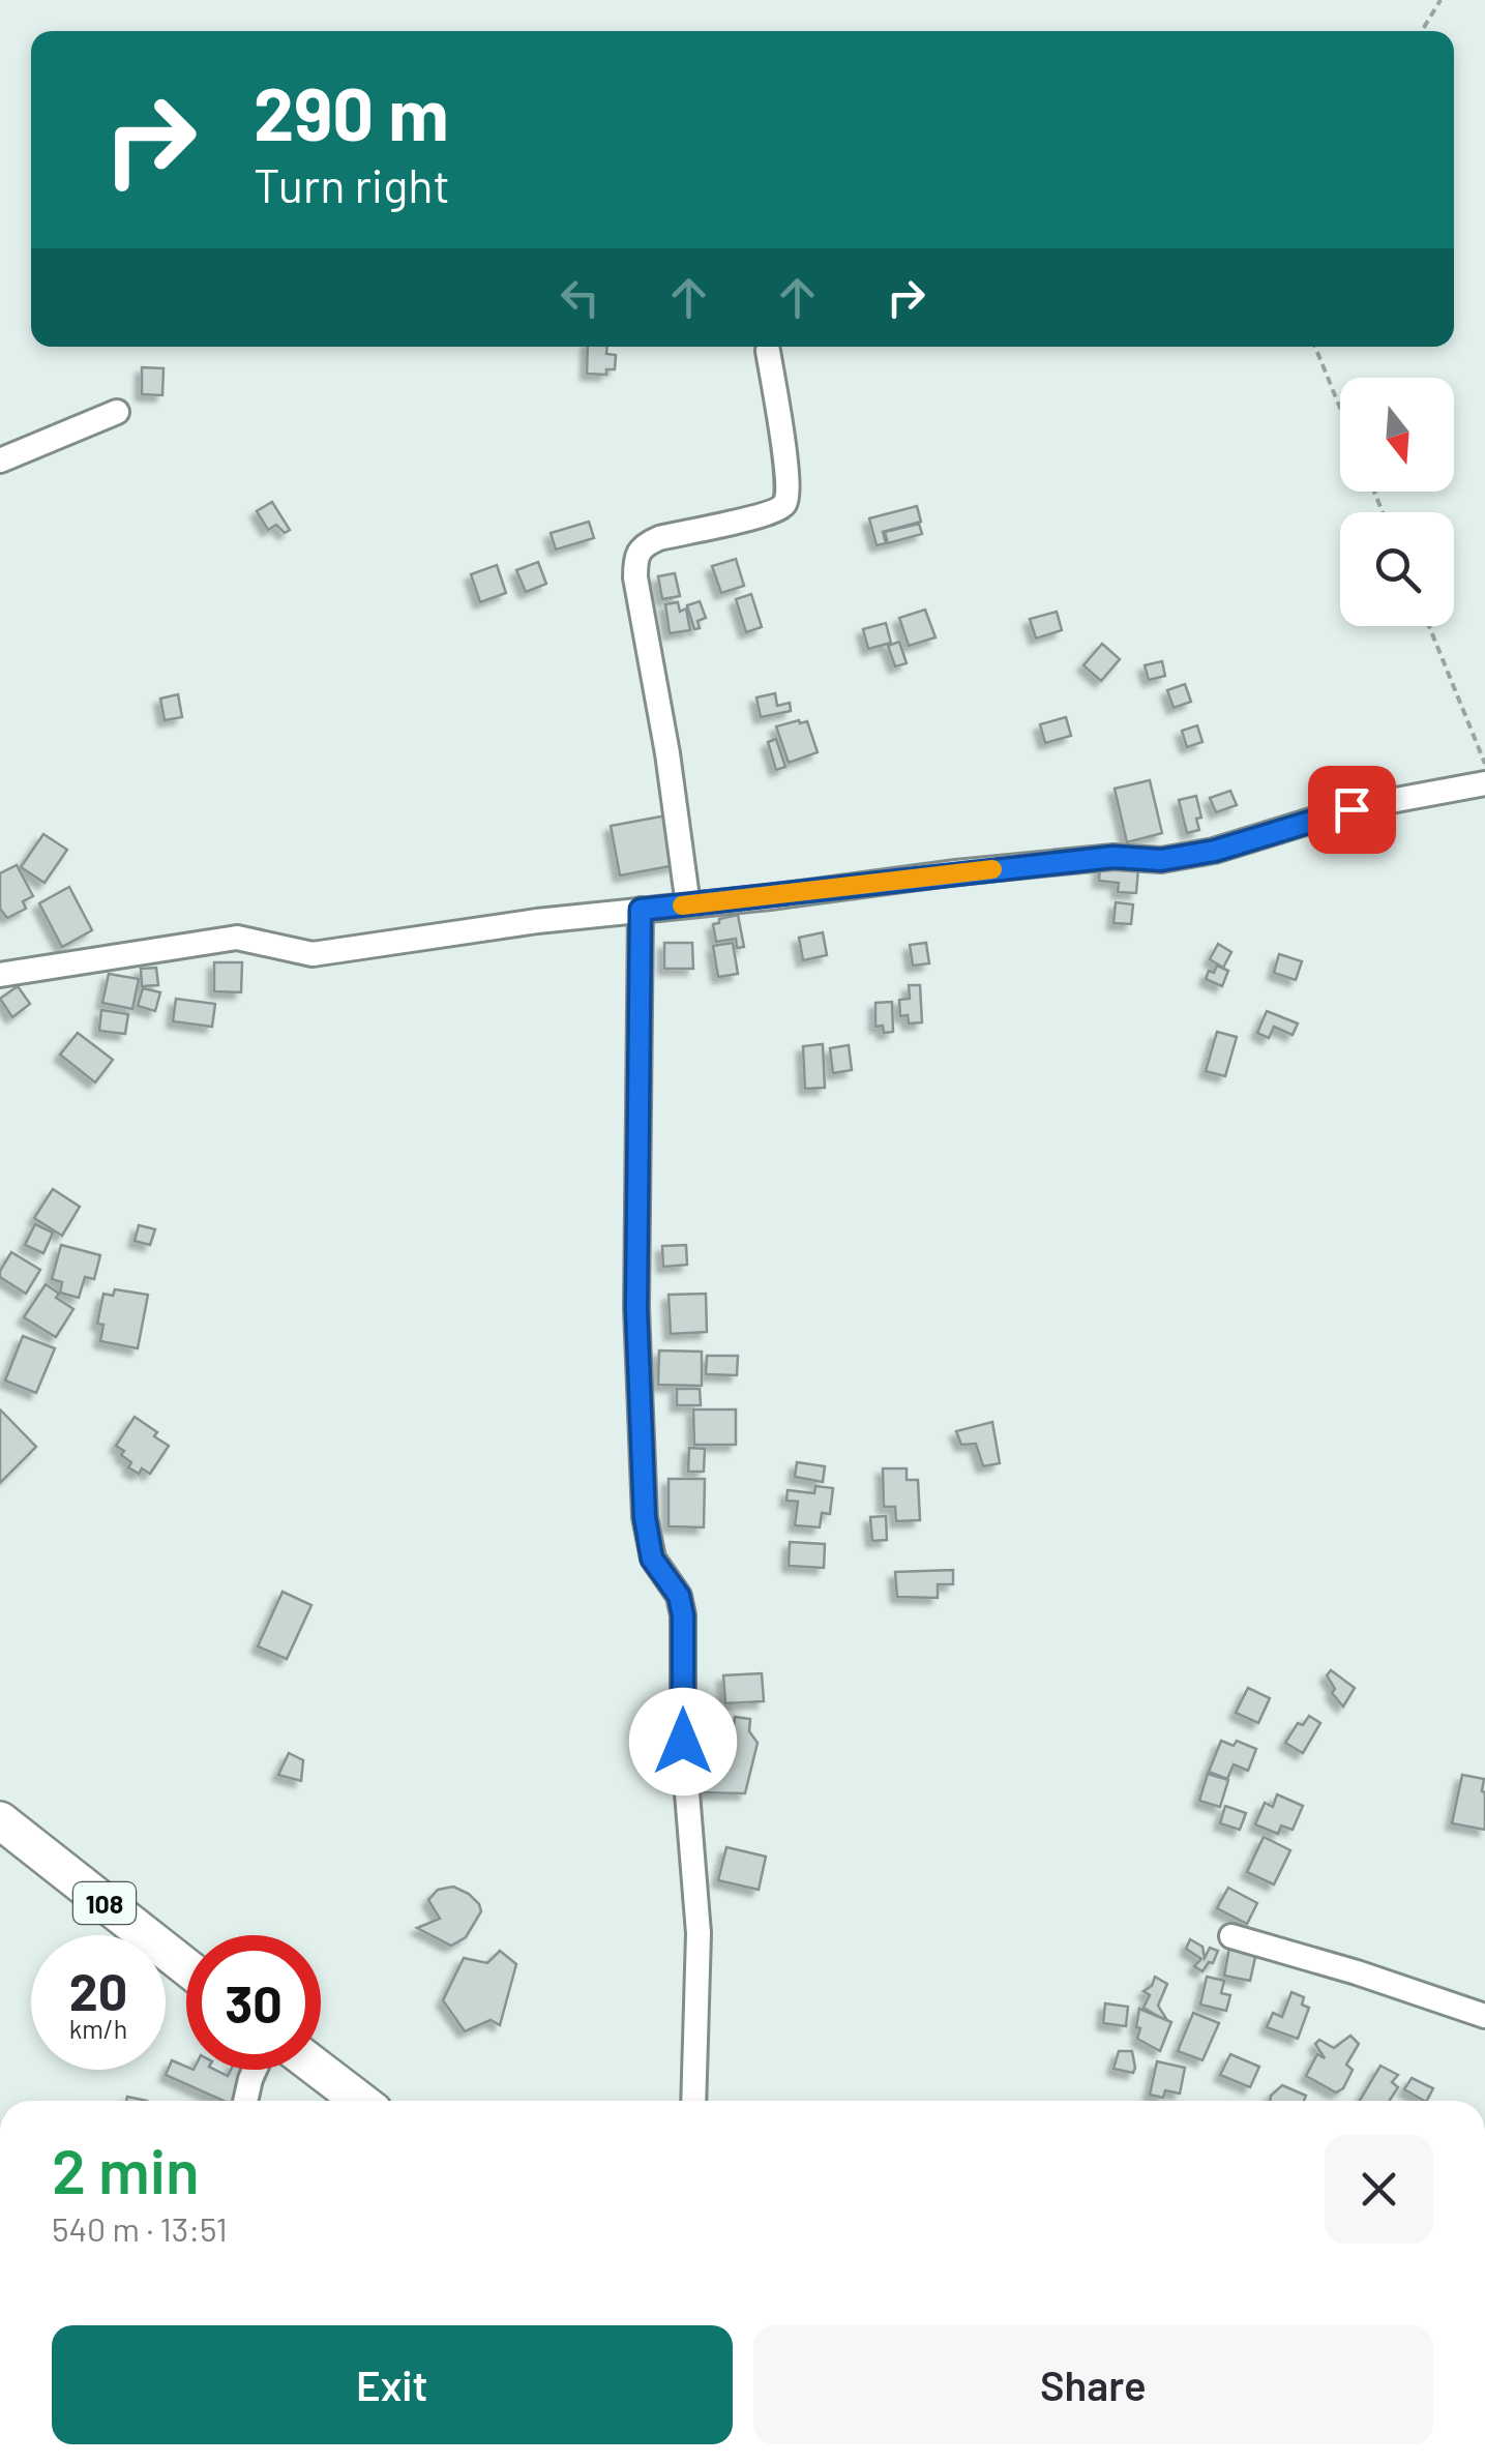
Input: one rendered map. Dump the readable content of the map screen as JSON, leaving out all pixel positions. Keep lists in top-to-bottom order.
{
  "streets": {
    "main road": ["108"]
  },
  "north": "bottom",
  "page": {
    "turn": ["290 m", "Turn right"],
    "speed": "20 km/h",
    "limit": "30",
    "heading": ["2 min", "540 m · 13:51"],
    "buttons": ["Exit", "Share"]
  }
}
